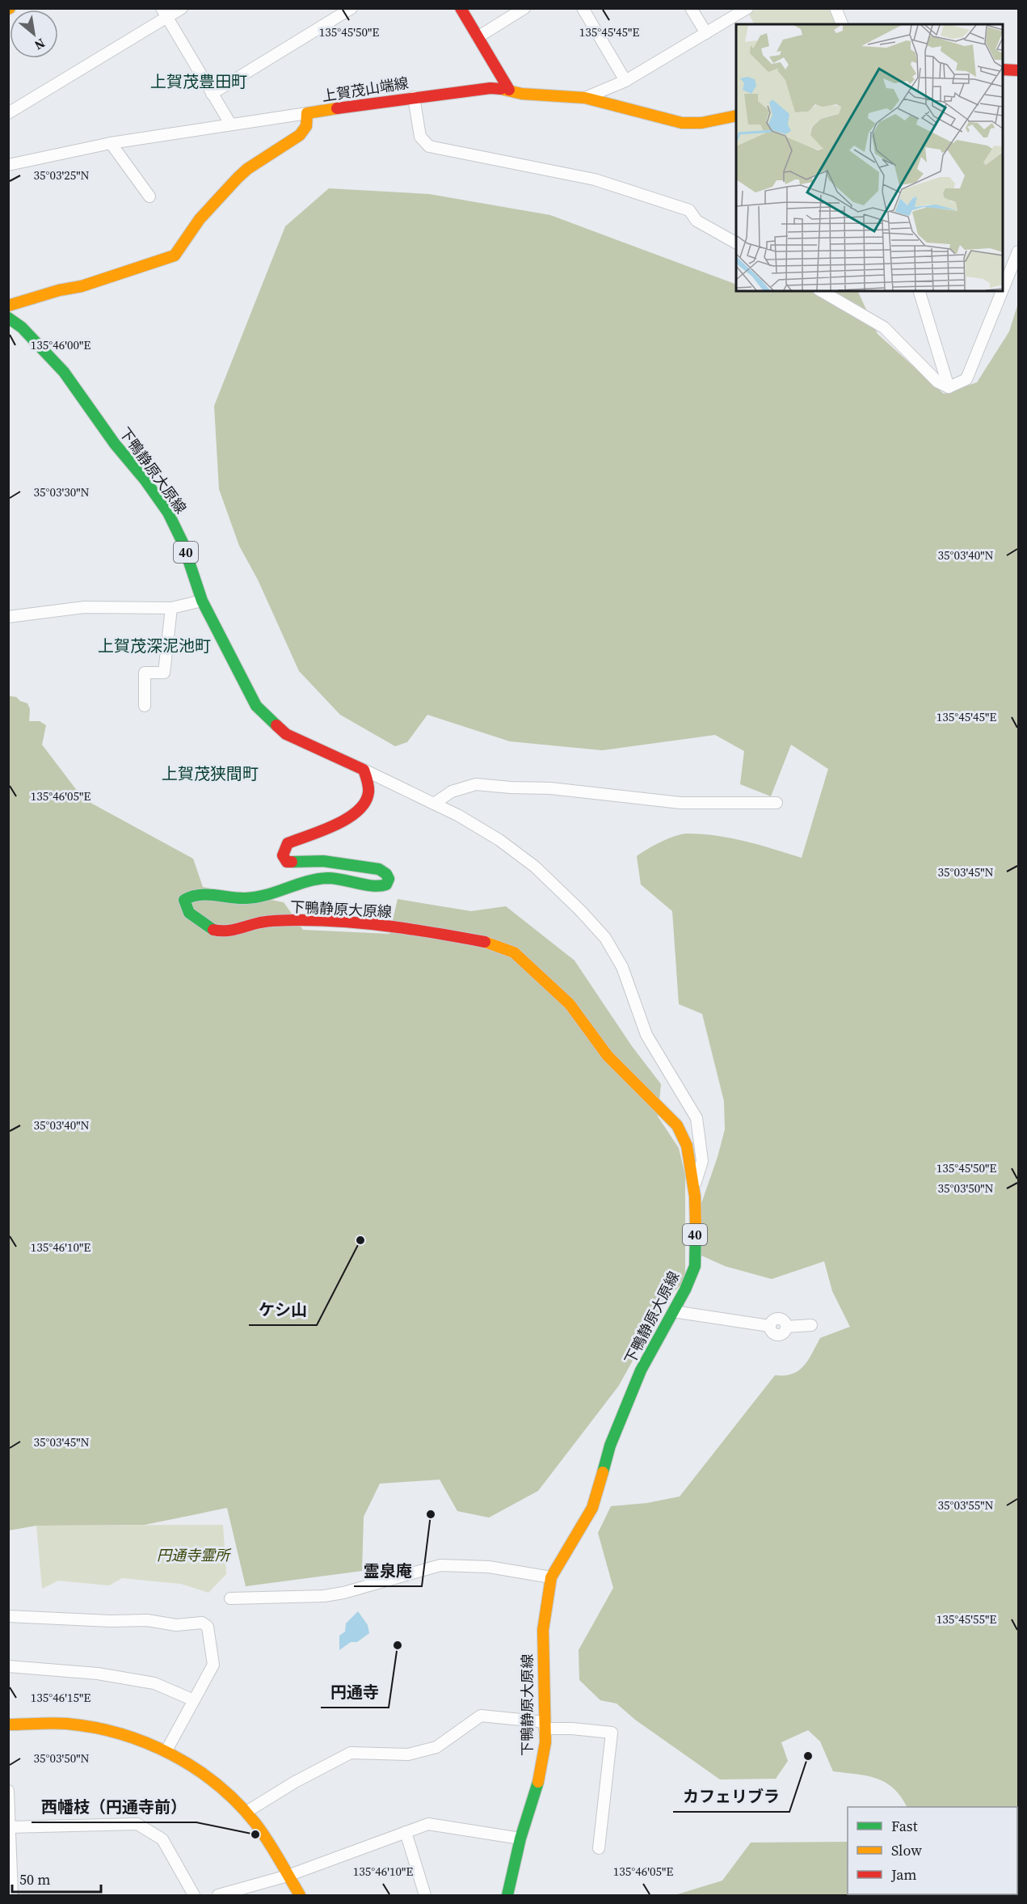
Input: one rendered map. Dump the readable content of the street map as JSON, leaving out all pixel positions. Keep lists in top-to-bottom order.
{
  "streets": {
    "main road": ["上賀茂山端線", "下鴨静原大原線", "40"]
  },
  "districts": ["上賀茂豊田町", "上賀茂深泥池町", "上賀茂狭間町"],
  "parks": ["円通寺霊所"],
  "places": [
    "ケシ山",
    "霊泉庵",
    "円通寺",
    "カフェリブラ",
    "西幡枝（円通寺前）"
  ],
  "legend": ["Fast", "Slow", "Jam"],
  "scale_bar": "50 m",
  "north": "bottom right",
  "coordinates": [
    "135°45'50\"E",
    "135°45'45\"E",
    "35°03'25\"N",
    "135°46'00\"E",
    "35°03'30\"N",
    "35°03'40\"N",
    "135°46'05\"E",
    "35°03'45\"N",
    "35°03'50\"N",
    "135°46'10\"E",
    "35°03'55\"N",
    "135°45'55\"E",
    "135°46'15\"E"
  ]
}
